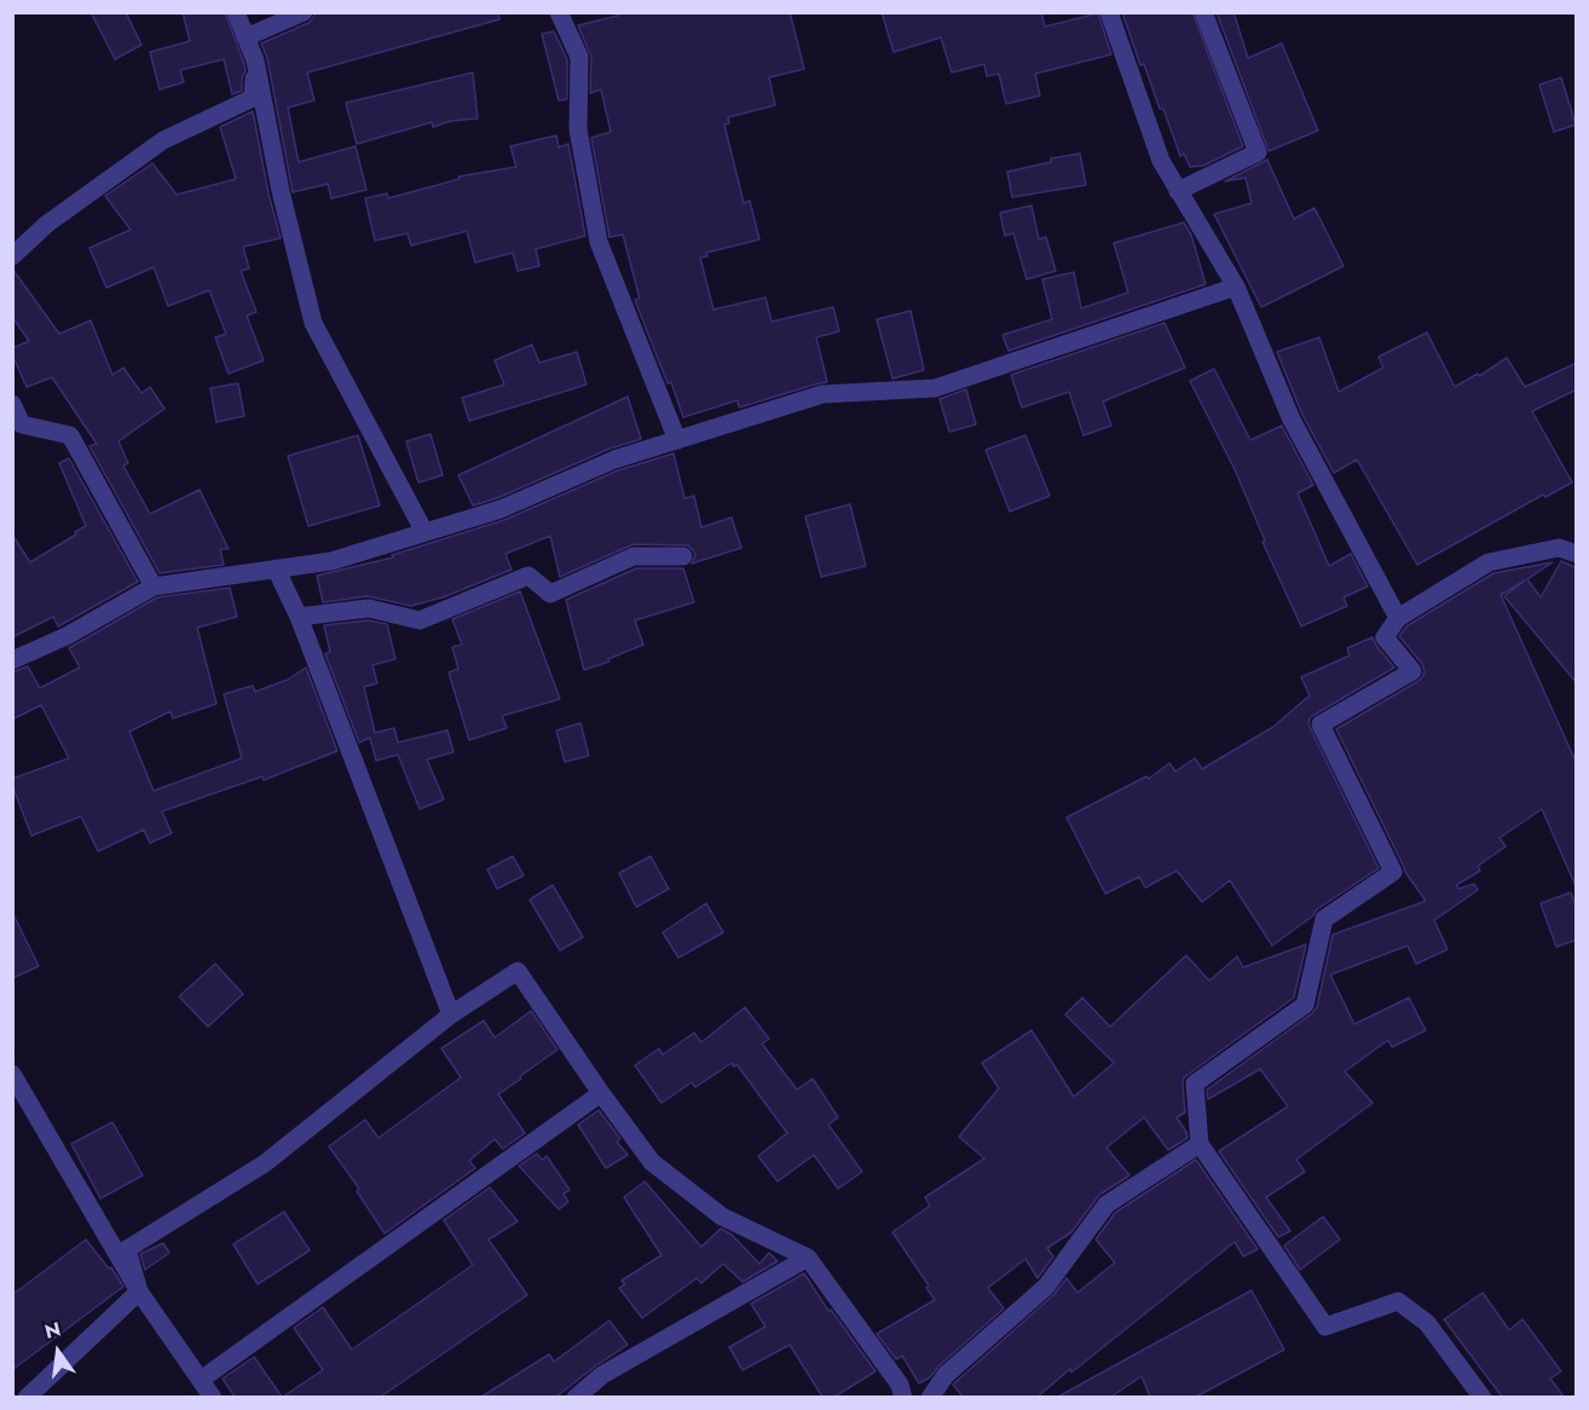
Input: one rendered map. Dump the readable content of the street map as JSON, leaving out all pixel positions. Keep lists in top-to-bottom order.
{
  "north": "top"
}
